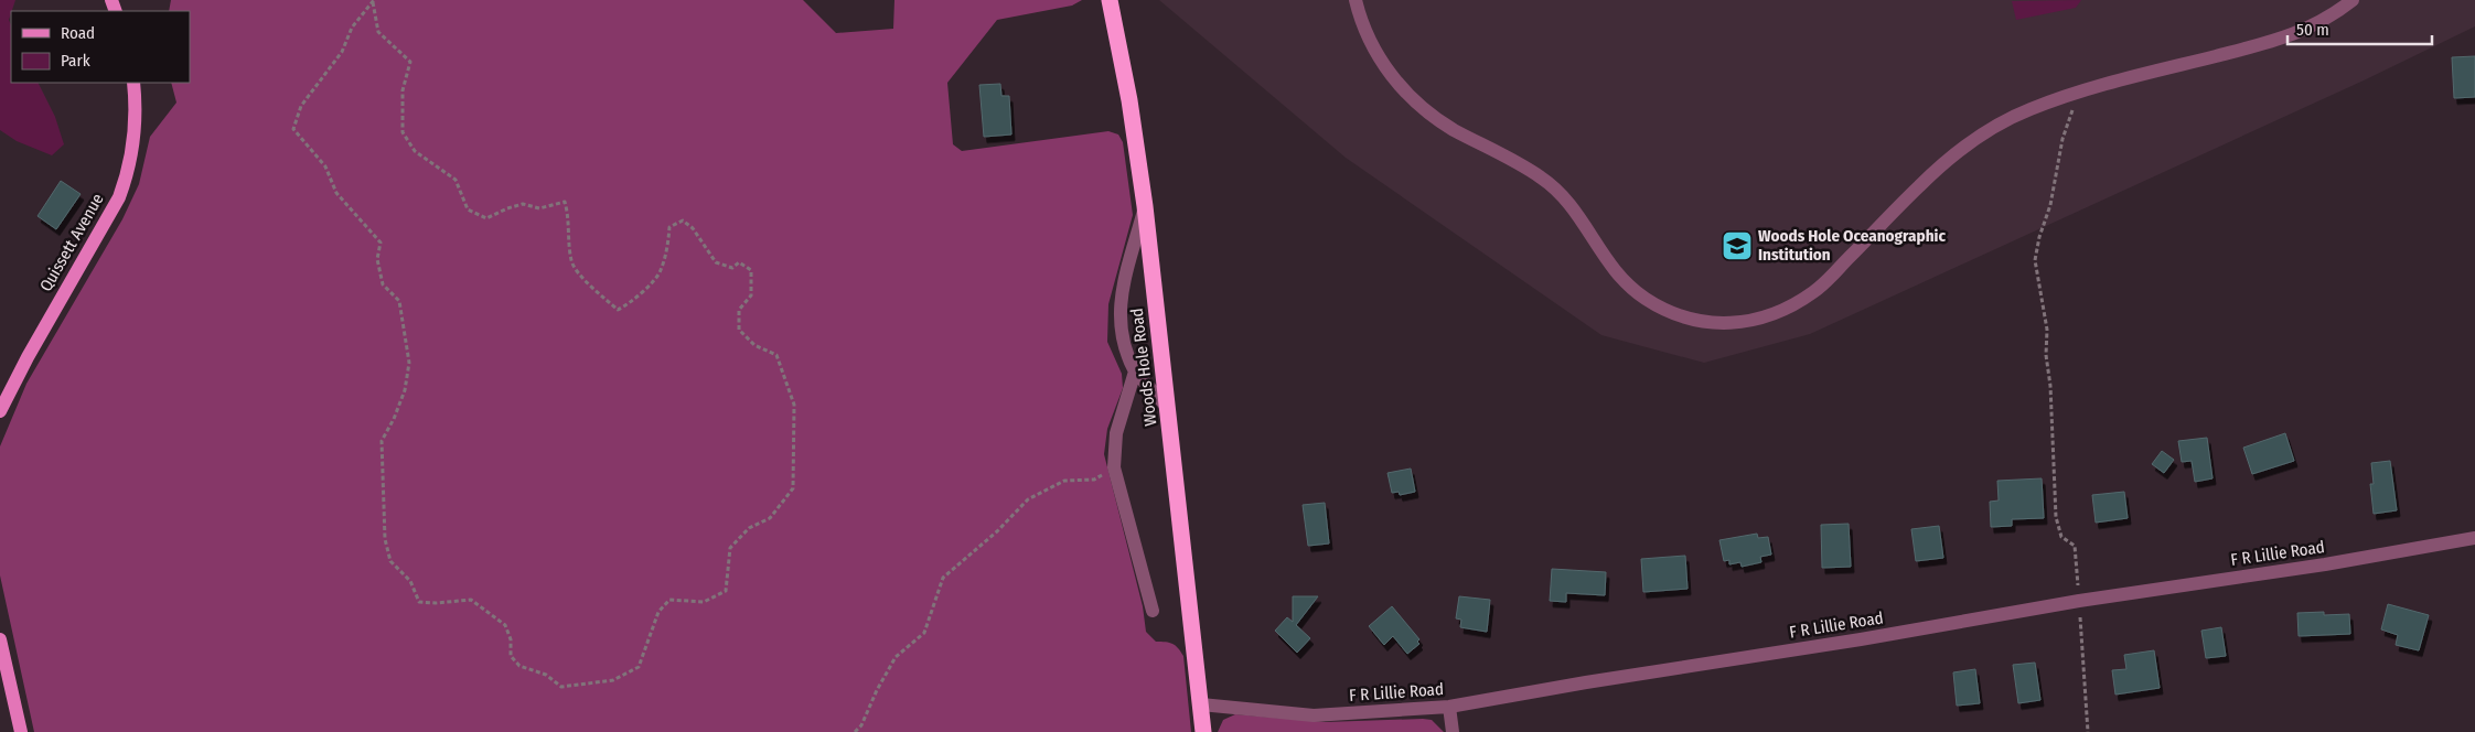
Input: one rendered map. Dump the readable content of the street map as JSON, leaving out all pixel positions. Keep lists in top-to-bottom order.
{
  "streets": {
    "highway": ["Woods Hole Road"],
    "main road": ["Quissett Avenue"],
    "street": ["F R Lillie Road"]
  },
  "crossings": [
    ["Woods Hole Road", "F R Lillie Road"]
  ],
  "places": {
    "school or university": ["Woods Hole Oceanographic Institution"]
  },
  "legend": ["Road", "Park"],
  "scale_bar": "50 m"
}
